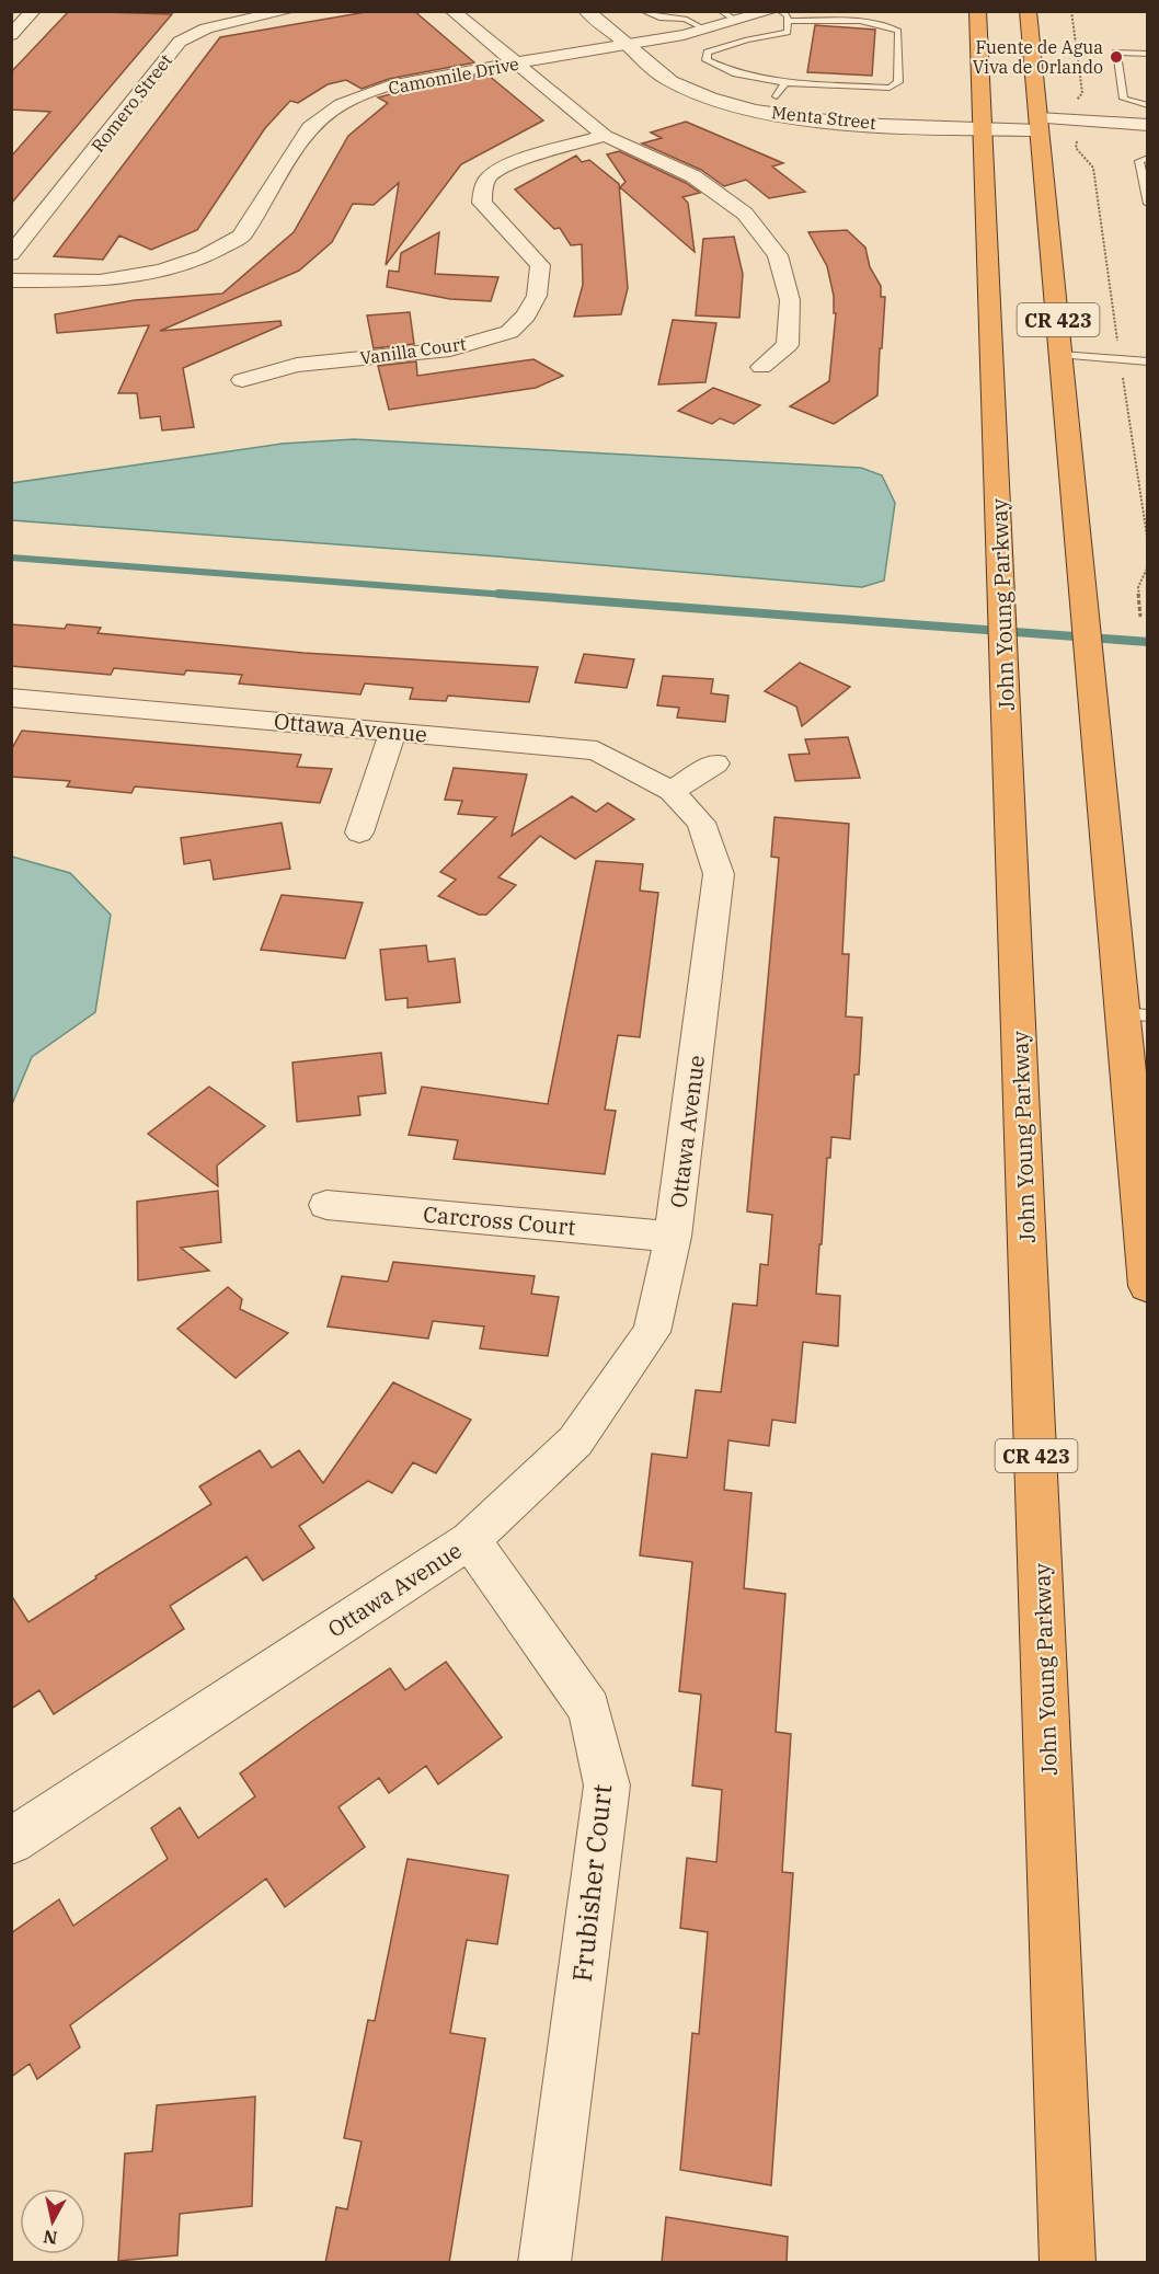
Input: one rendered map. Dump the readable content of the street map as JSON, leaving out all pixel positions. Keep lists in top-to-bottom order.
{
  "streets": {
    "highway": ["CR 423", "John Young Parkway"],
    "street": [
      "Camomile Drive",
      "Romero Street",
      "Menta Street",
      "Vanilla Court",
      "Ottawa Avenue",
      "Carcross Court",
      "Frubisher Court"
    ]
  },
  "crossings": [
    ["Camomile Drive", "Menta Street"],
    ["Menta Street", "CR 423"],
    ["Menta Street", "John Young Parkway"],
    ["Ottawa Avenue", "Carcross Court"],
    ["Ottawa Avenue", "Frubisher Court"]
  ],
  "places": ["Fuente de Agua Viva de Orlando"],
  "north": "bottom"
}
